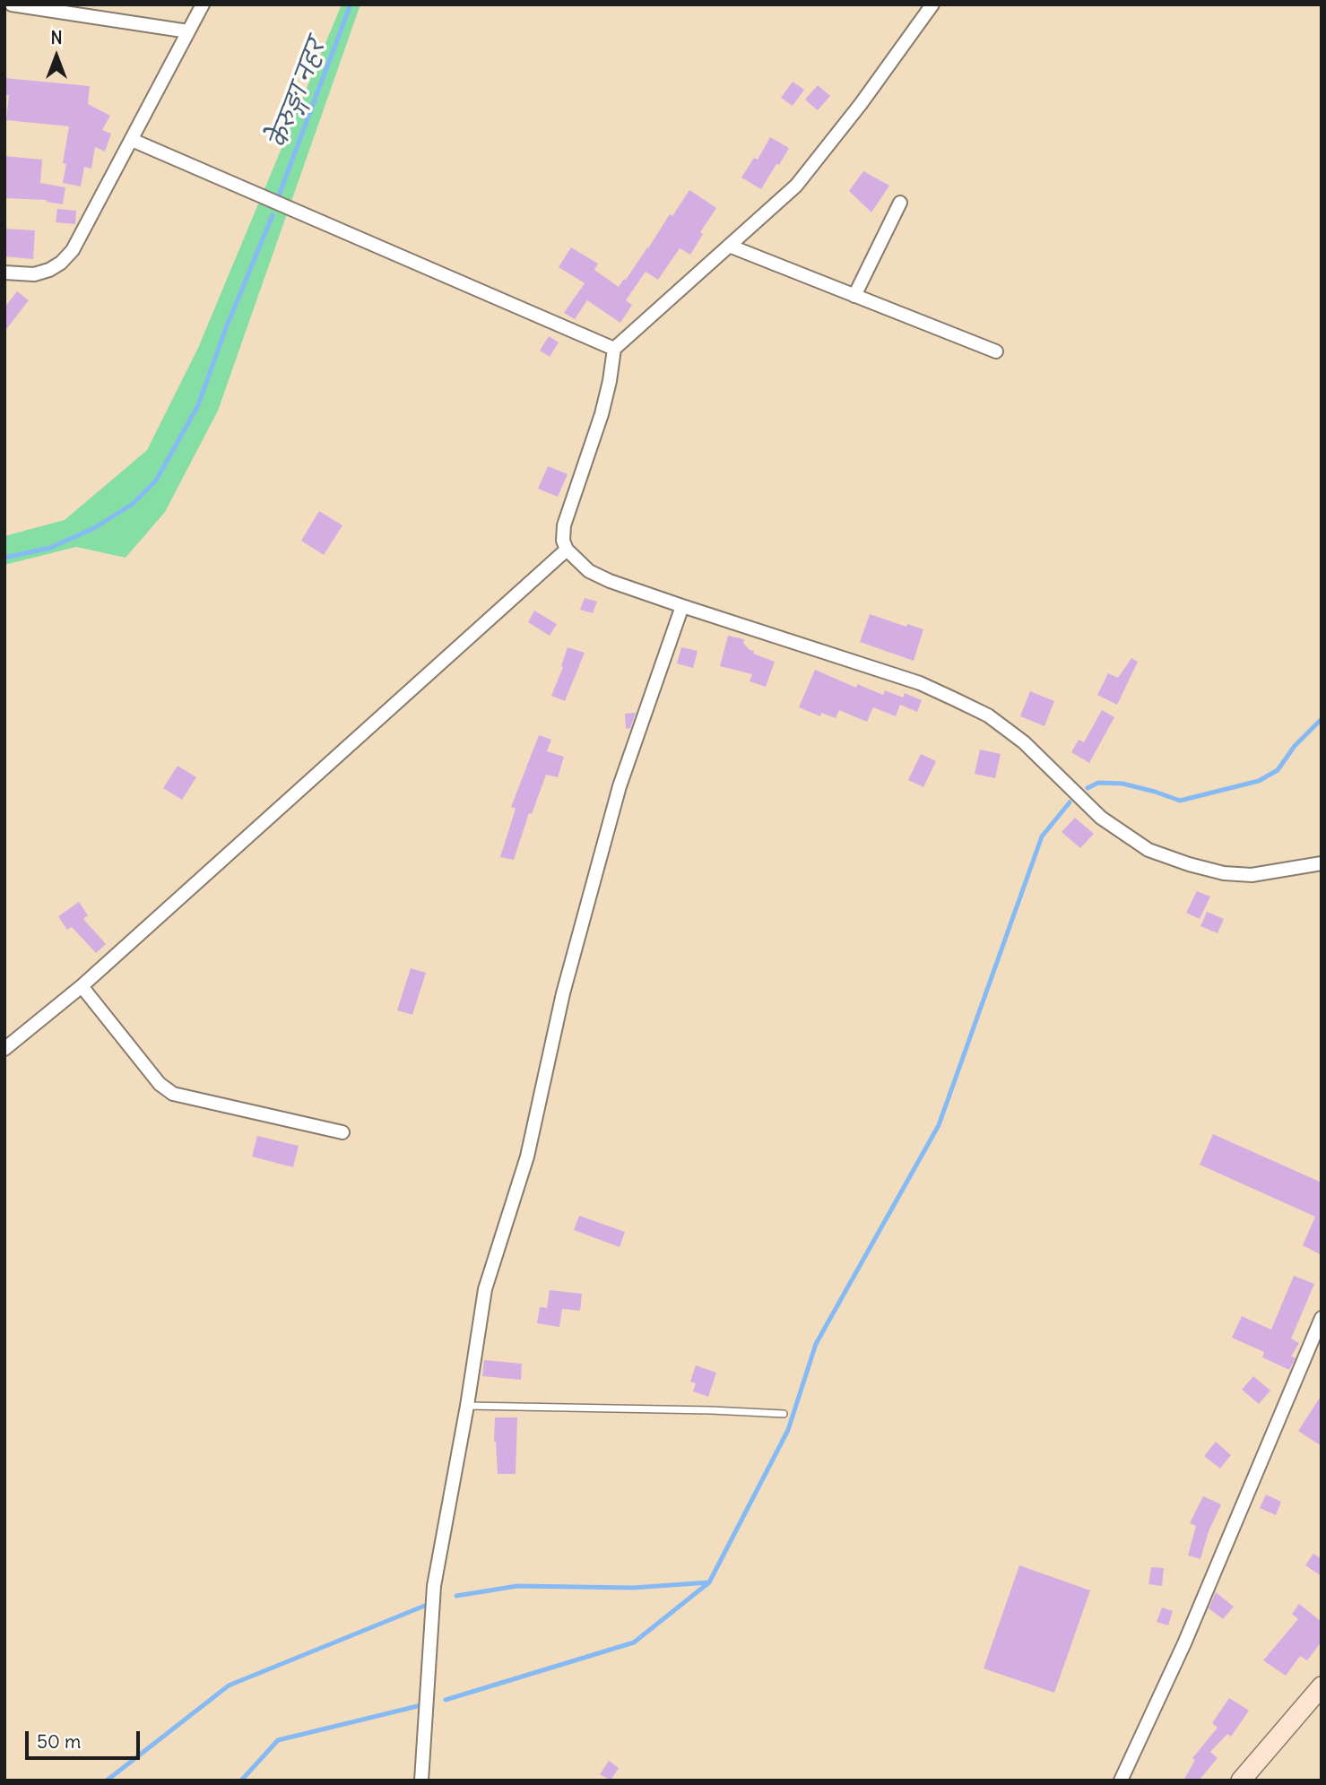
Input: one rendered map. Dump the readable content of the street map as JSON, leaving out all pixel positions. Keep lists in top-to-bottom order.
{
  "water": ["केेरुङ्गा नहर"],
  "scale_bar": "50 m",
  "north": "top"
}
